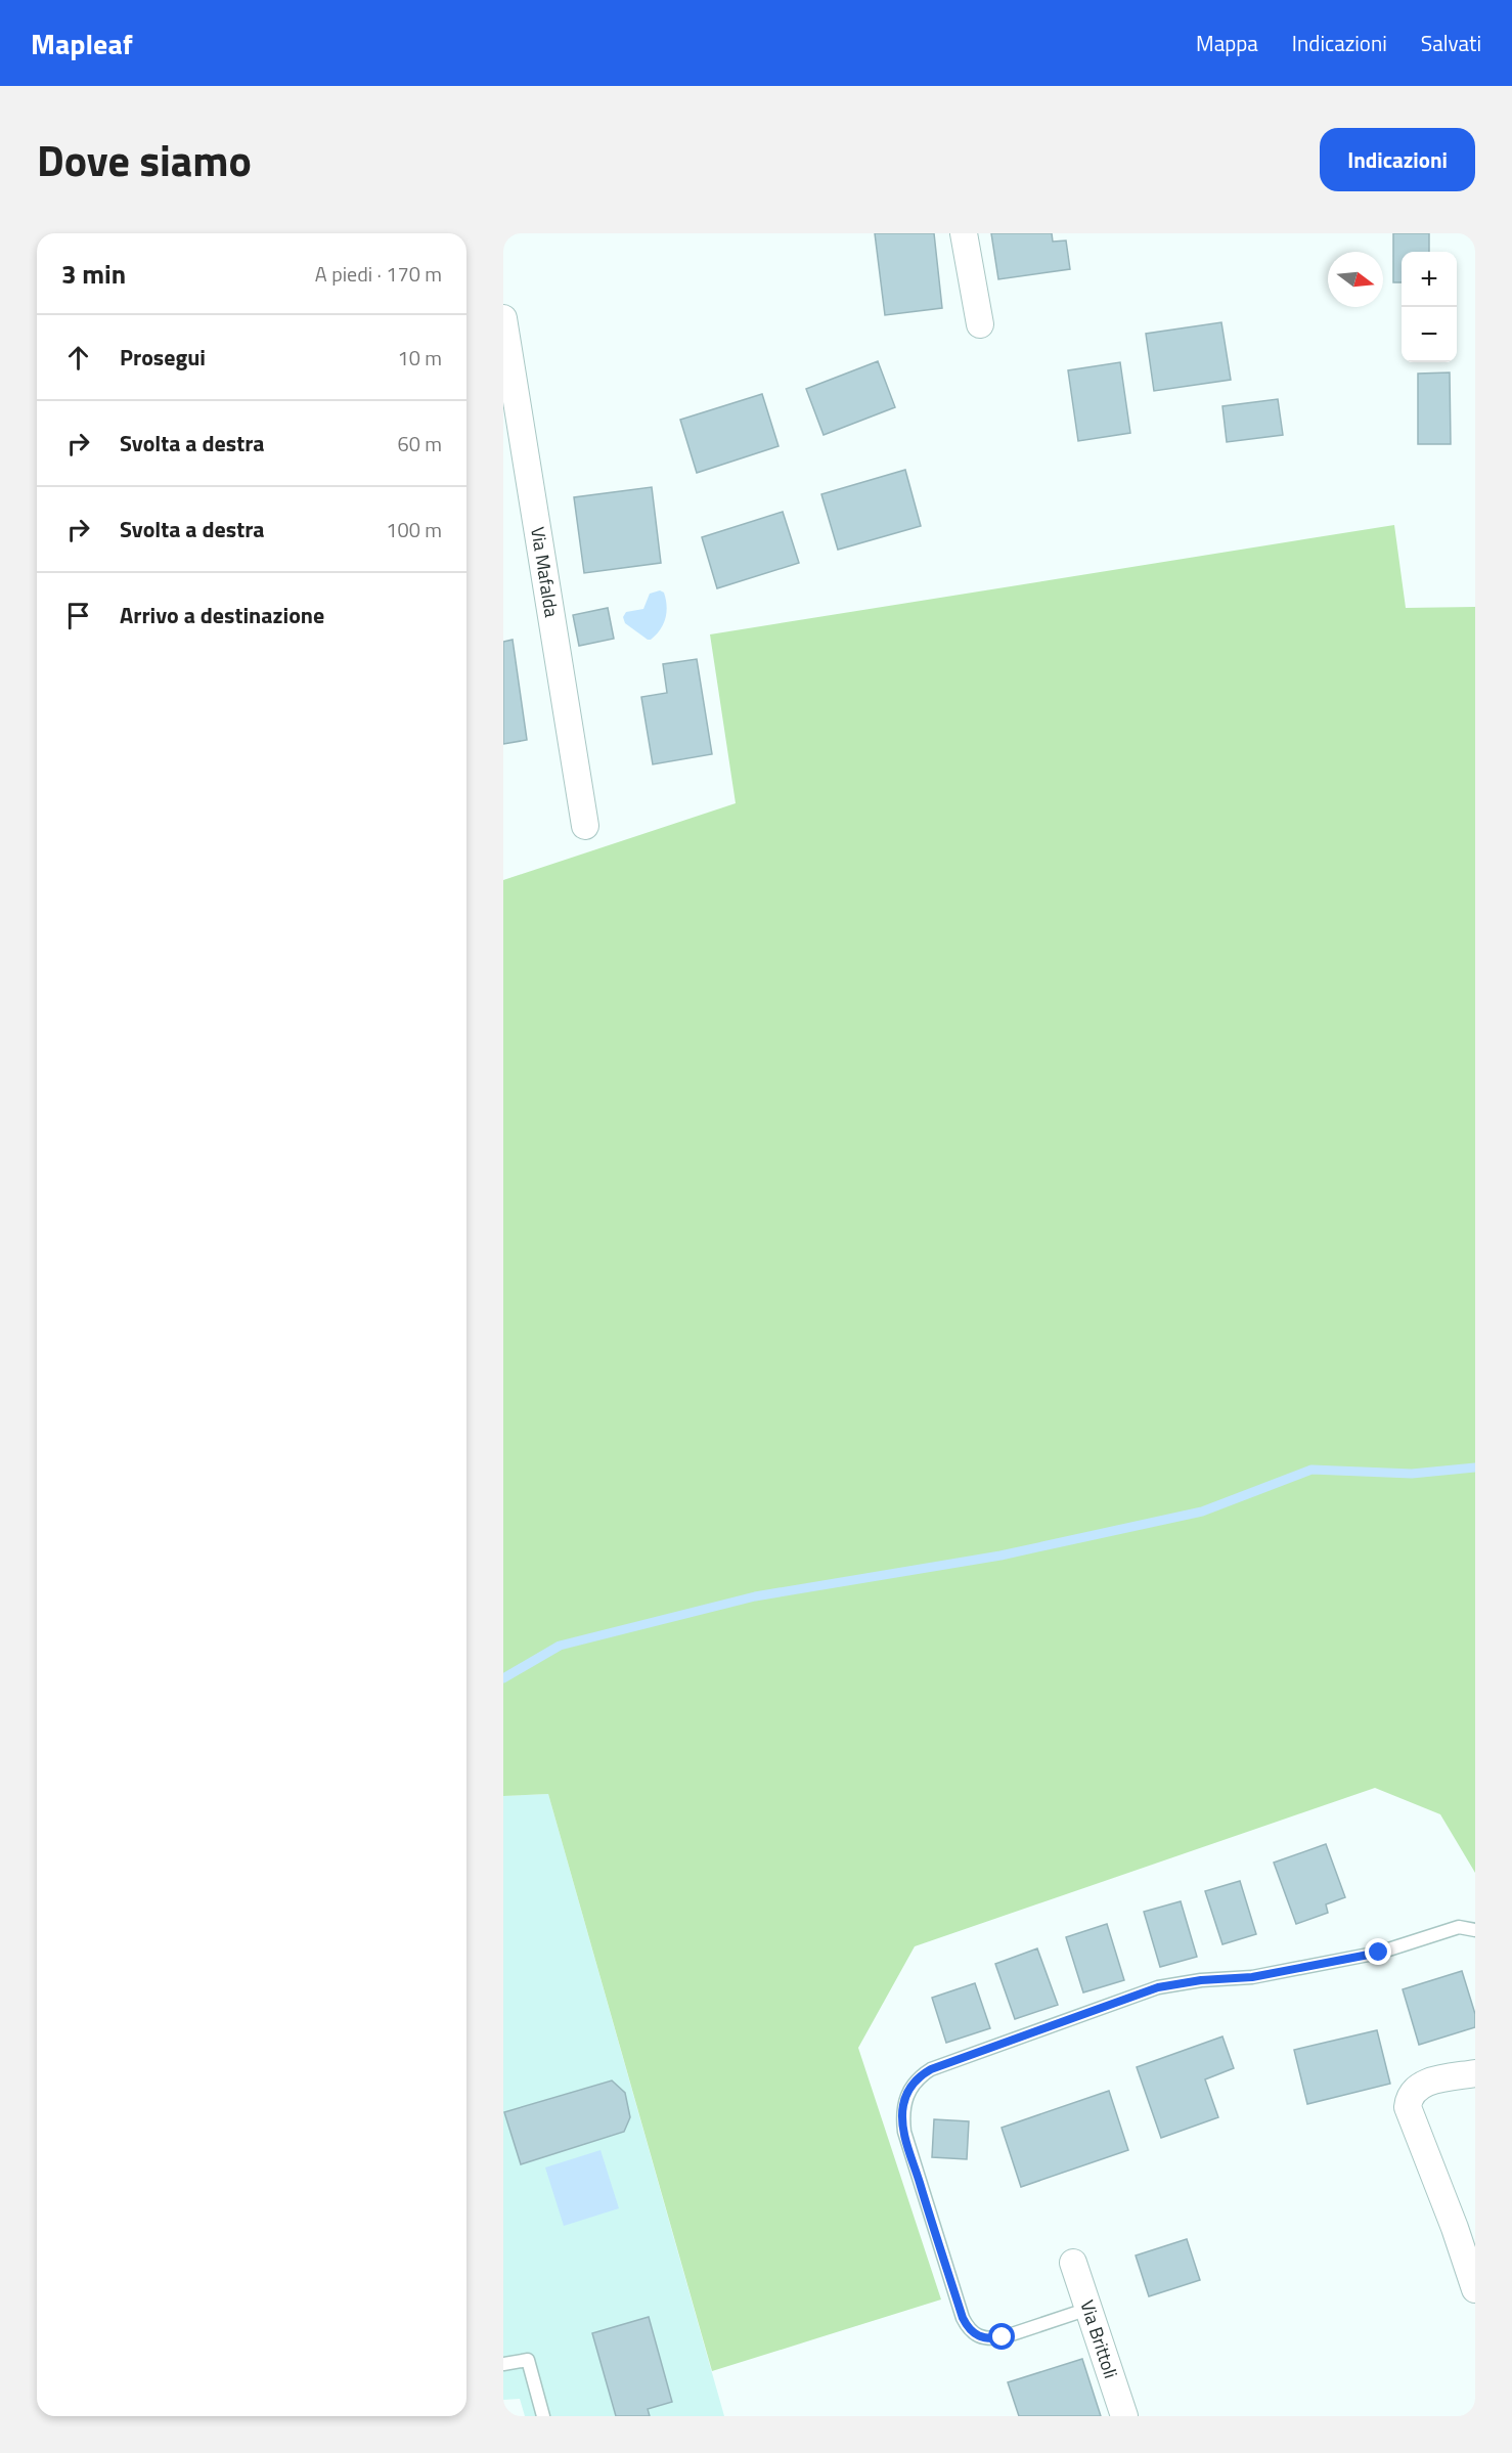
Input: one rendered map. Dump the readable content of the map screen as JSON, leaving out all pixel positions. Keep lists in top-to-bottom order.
{
  "streets": {
    "street": ["Via Mafalda", "Via Brittoli"]
  },
  "north": "right",
  "page": {
    "header": "Mapleaf",
    "nav": ["Mappa", "Indicazioni", "Salvati"],
    "title": "Dove siamo",
    "buttons": "Indicazioni",
    "heading": ["3 min", "A piedi · 170 m"],
    "map_buttons": ["+", "−"],
    "list": [
      ["Prosegui", "10 m"],
      ["Svolta a destra", "60 m"],
      ["Svolta a destra", "100 m"],
      "Arrivo a destinazione"
    ]
  }
}
